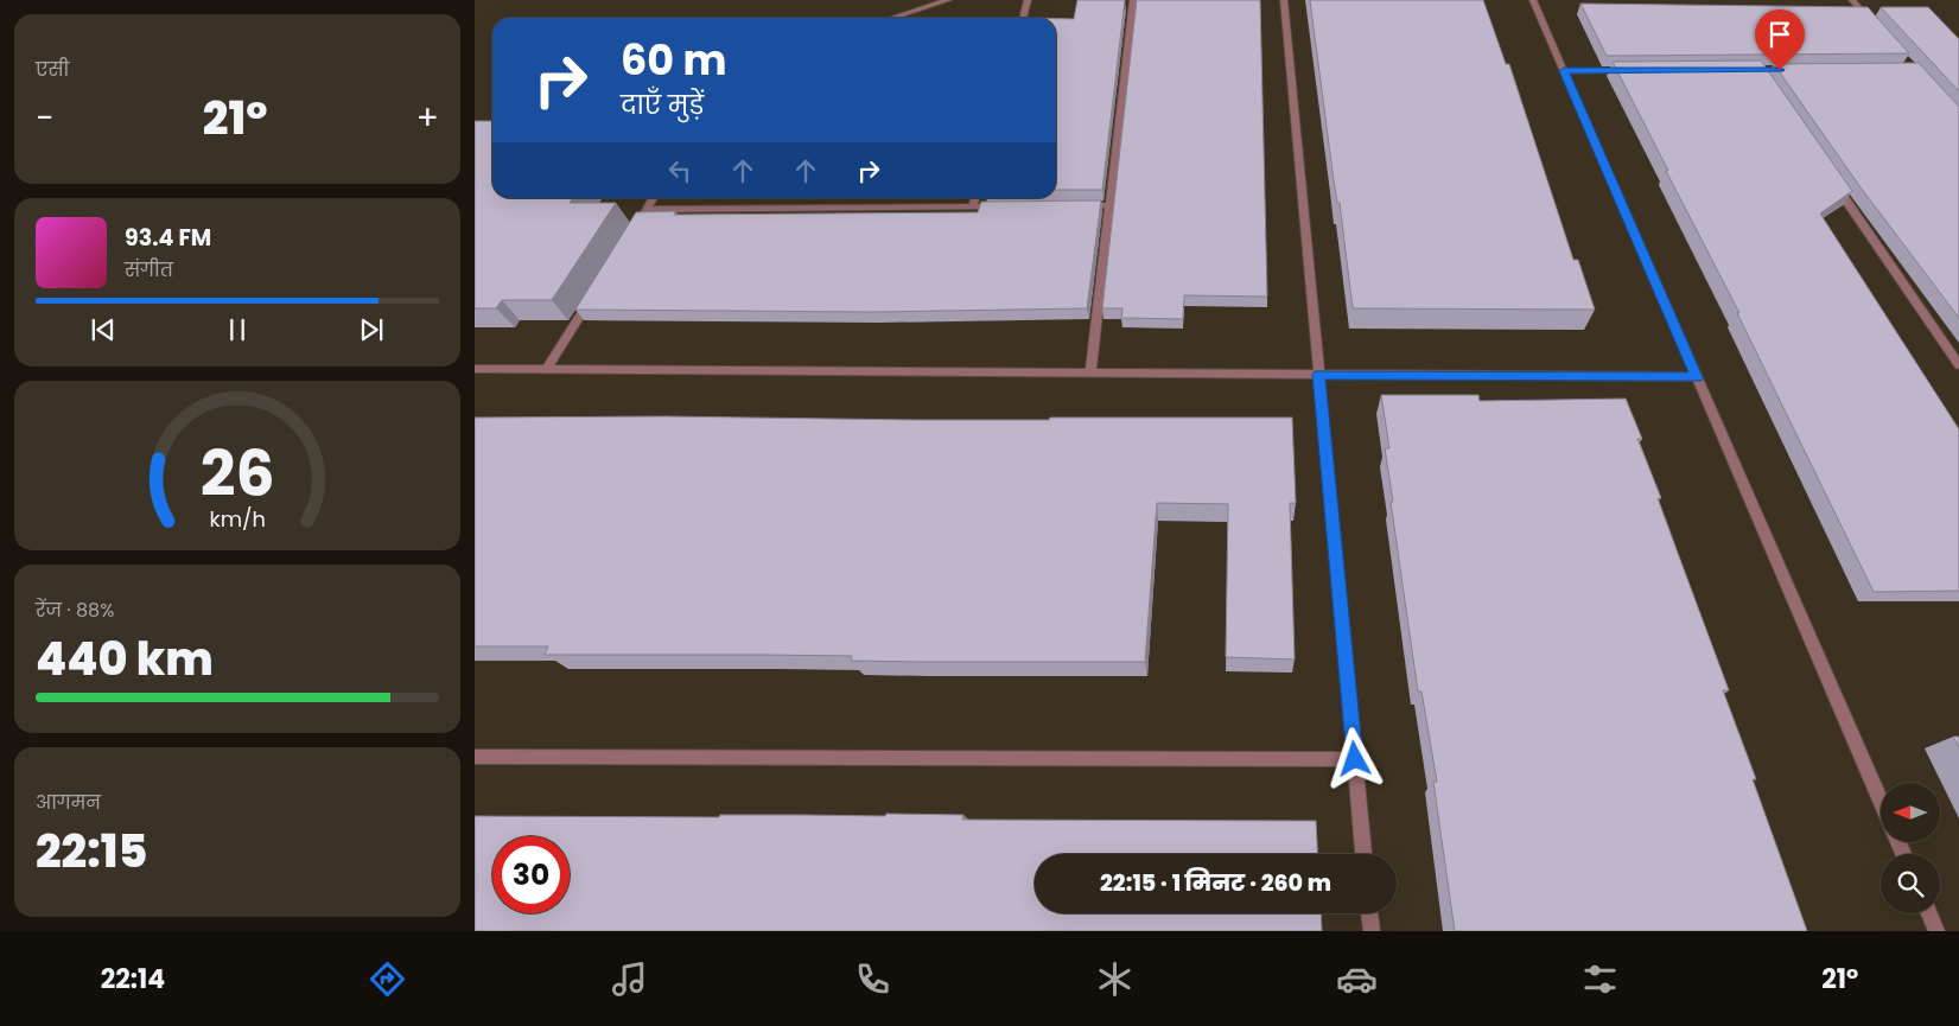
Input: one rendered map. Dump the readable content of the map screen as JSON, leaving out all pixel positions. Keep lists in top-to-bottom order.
{
  "north": "left",
  "page": {
    "tile": [
      "एसी",
      ["रेंज · 88%", "440 km"],
      ["आगमन", "22:15"]
    ],
    "turn": ["60 m", "दाएँ मुड़ें"],
    "heat": ["−", "21°", "+"],
    "song": ["93.4 FM", "संगीत"],
    "limit": "30",
    "trip": "22:15 · 1 मिनट · 260 m",
    "tabs": ["22:14", "21°"],
    "gauge": ["26", "km/h"]
  }
}
